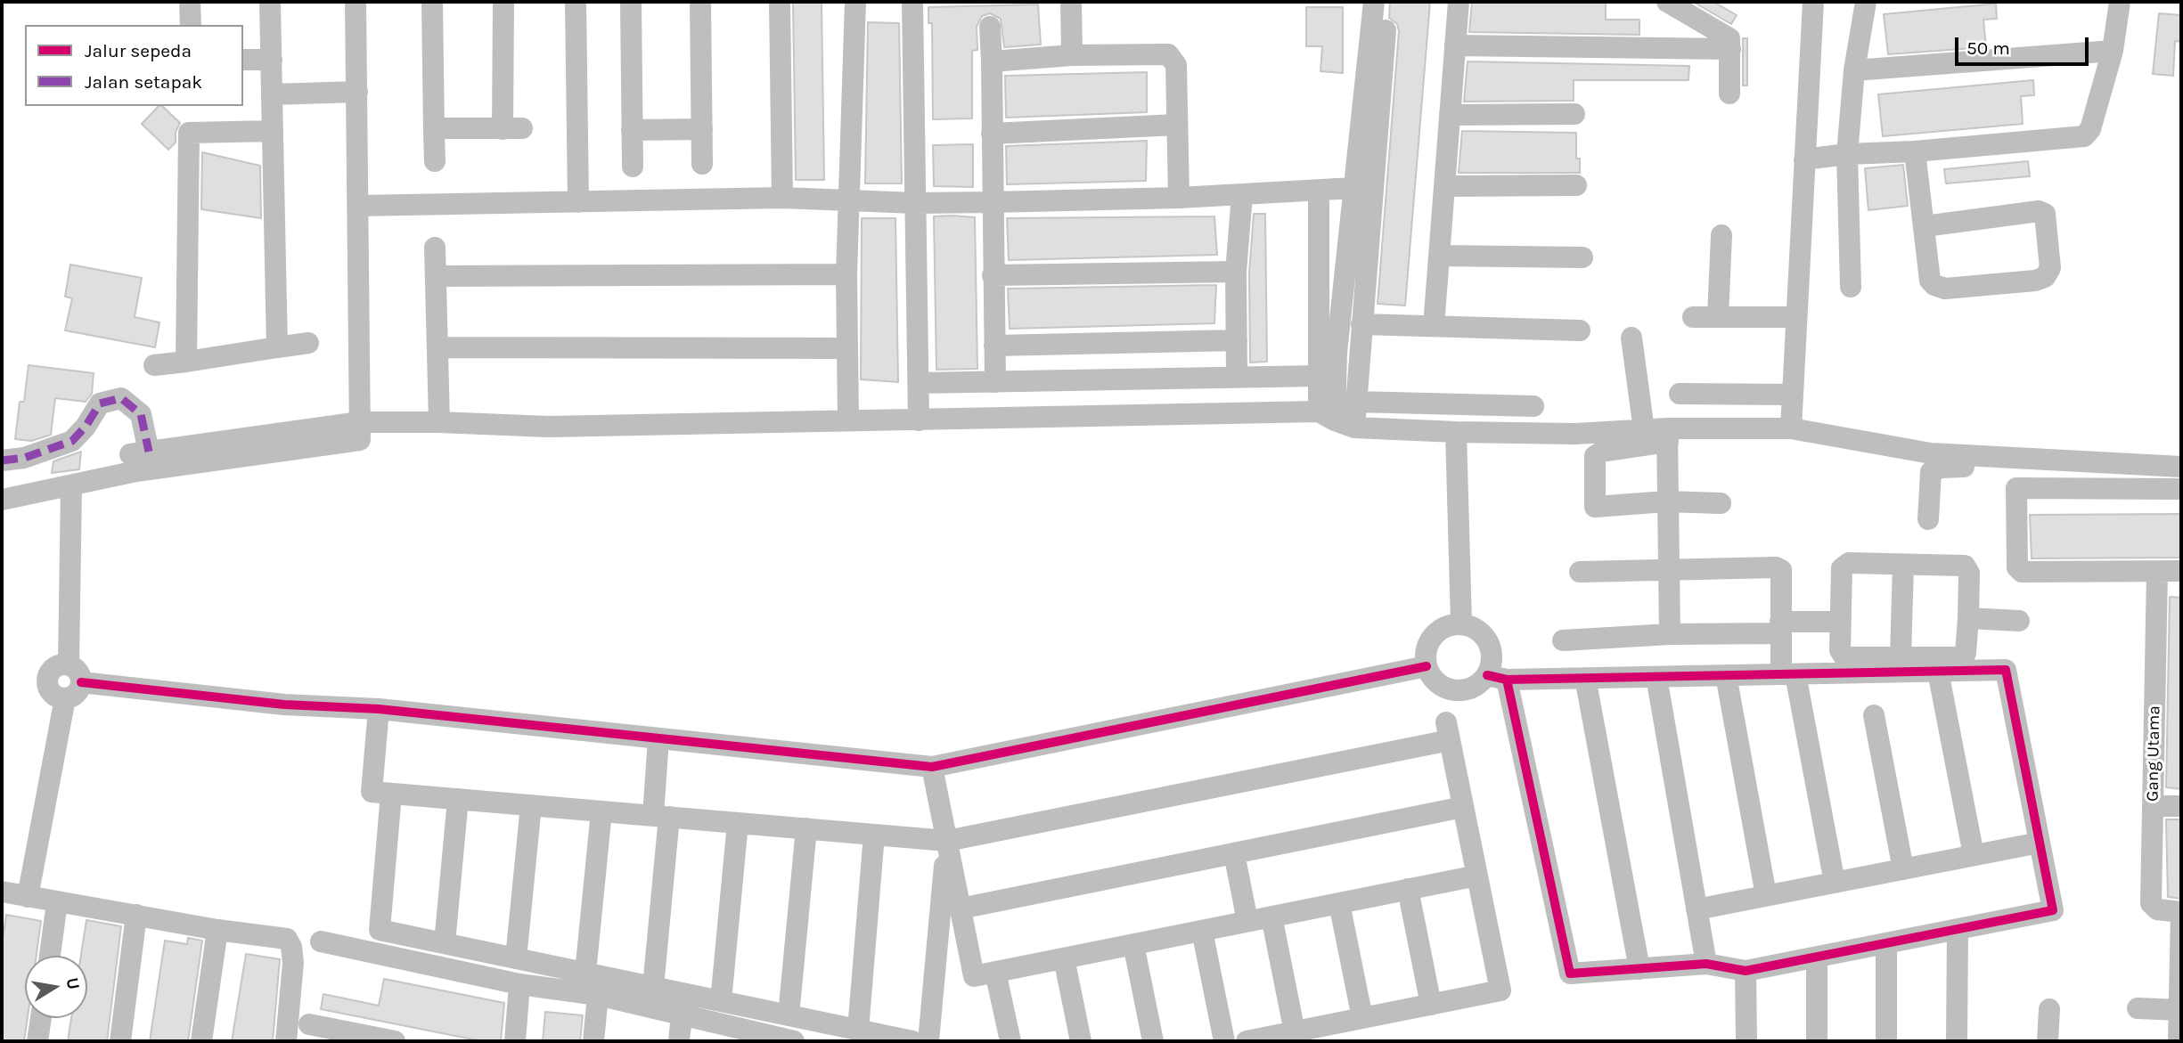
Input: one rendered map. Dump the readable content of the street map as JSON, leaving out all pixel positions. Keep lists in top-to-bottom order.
{
  "streets": {
    "street": ["Gang Utama"]
  },
  "legend": ["Jalur sepeda", "Jalan setapak"],
  "scale_bar": "50 m",
  "north": "right"
}
